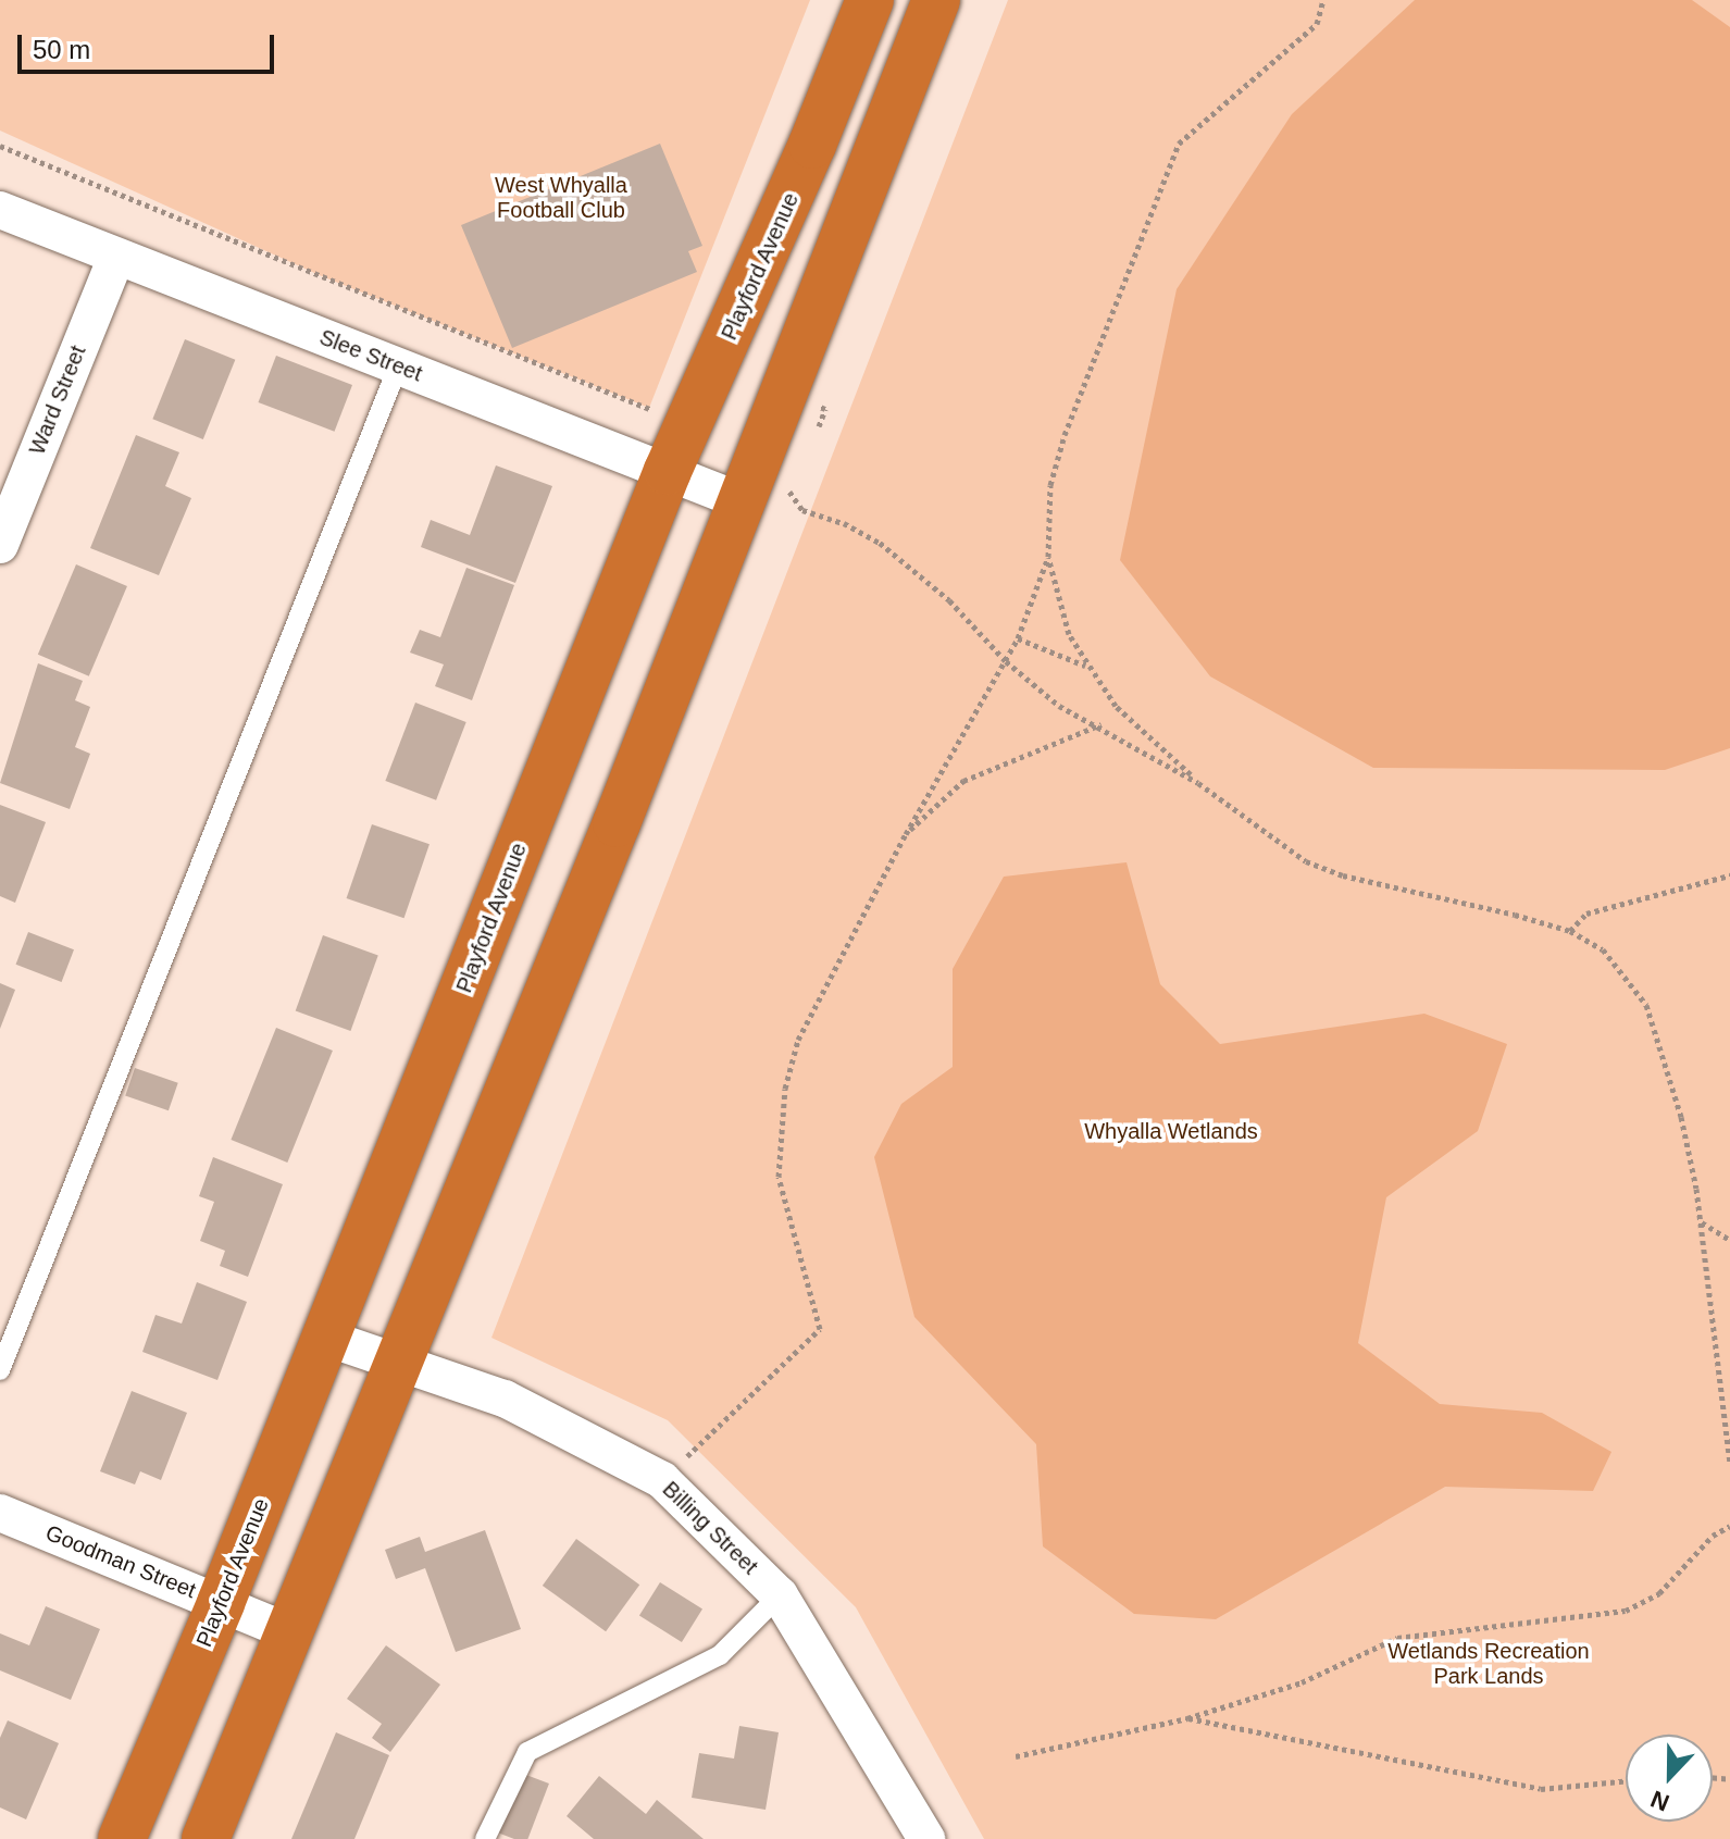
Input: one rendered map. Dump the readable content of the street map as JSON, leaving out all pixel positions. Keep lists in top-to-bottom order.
{
  "streets": {
    "highway": ["Playford Avenue"],
    "street": [
      "Slee Street",
      "Ward Street",
      "Billing Street",
      "Goodman Street"
    ]
  },
  "crossings": [
    ["Playford Avenue", "Slee Street"],
    ["Playford Avenue", "Billing Street"],
    ["Playford Avenue", "Goodman Street"],
    ["Slee Street", "Ward Street"]
  ],
  "parks": ["West Whyalla Football Club", "Whyalla Wetlands", "Wetlands Recreation Park Lands"],
  "scale_bar": "50 m",
  "north": "bottom"
}
